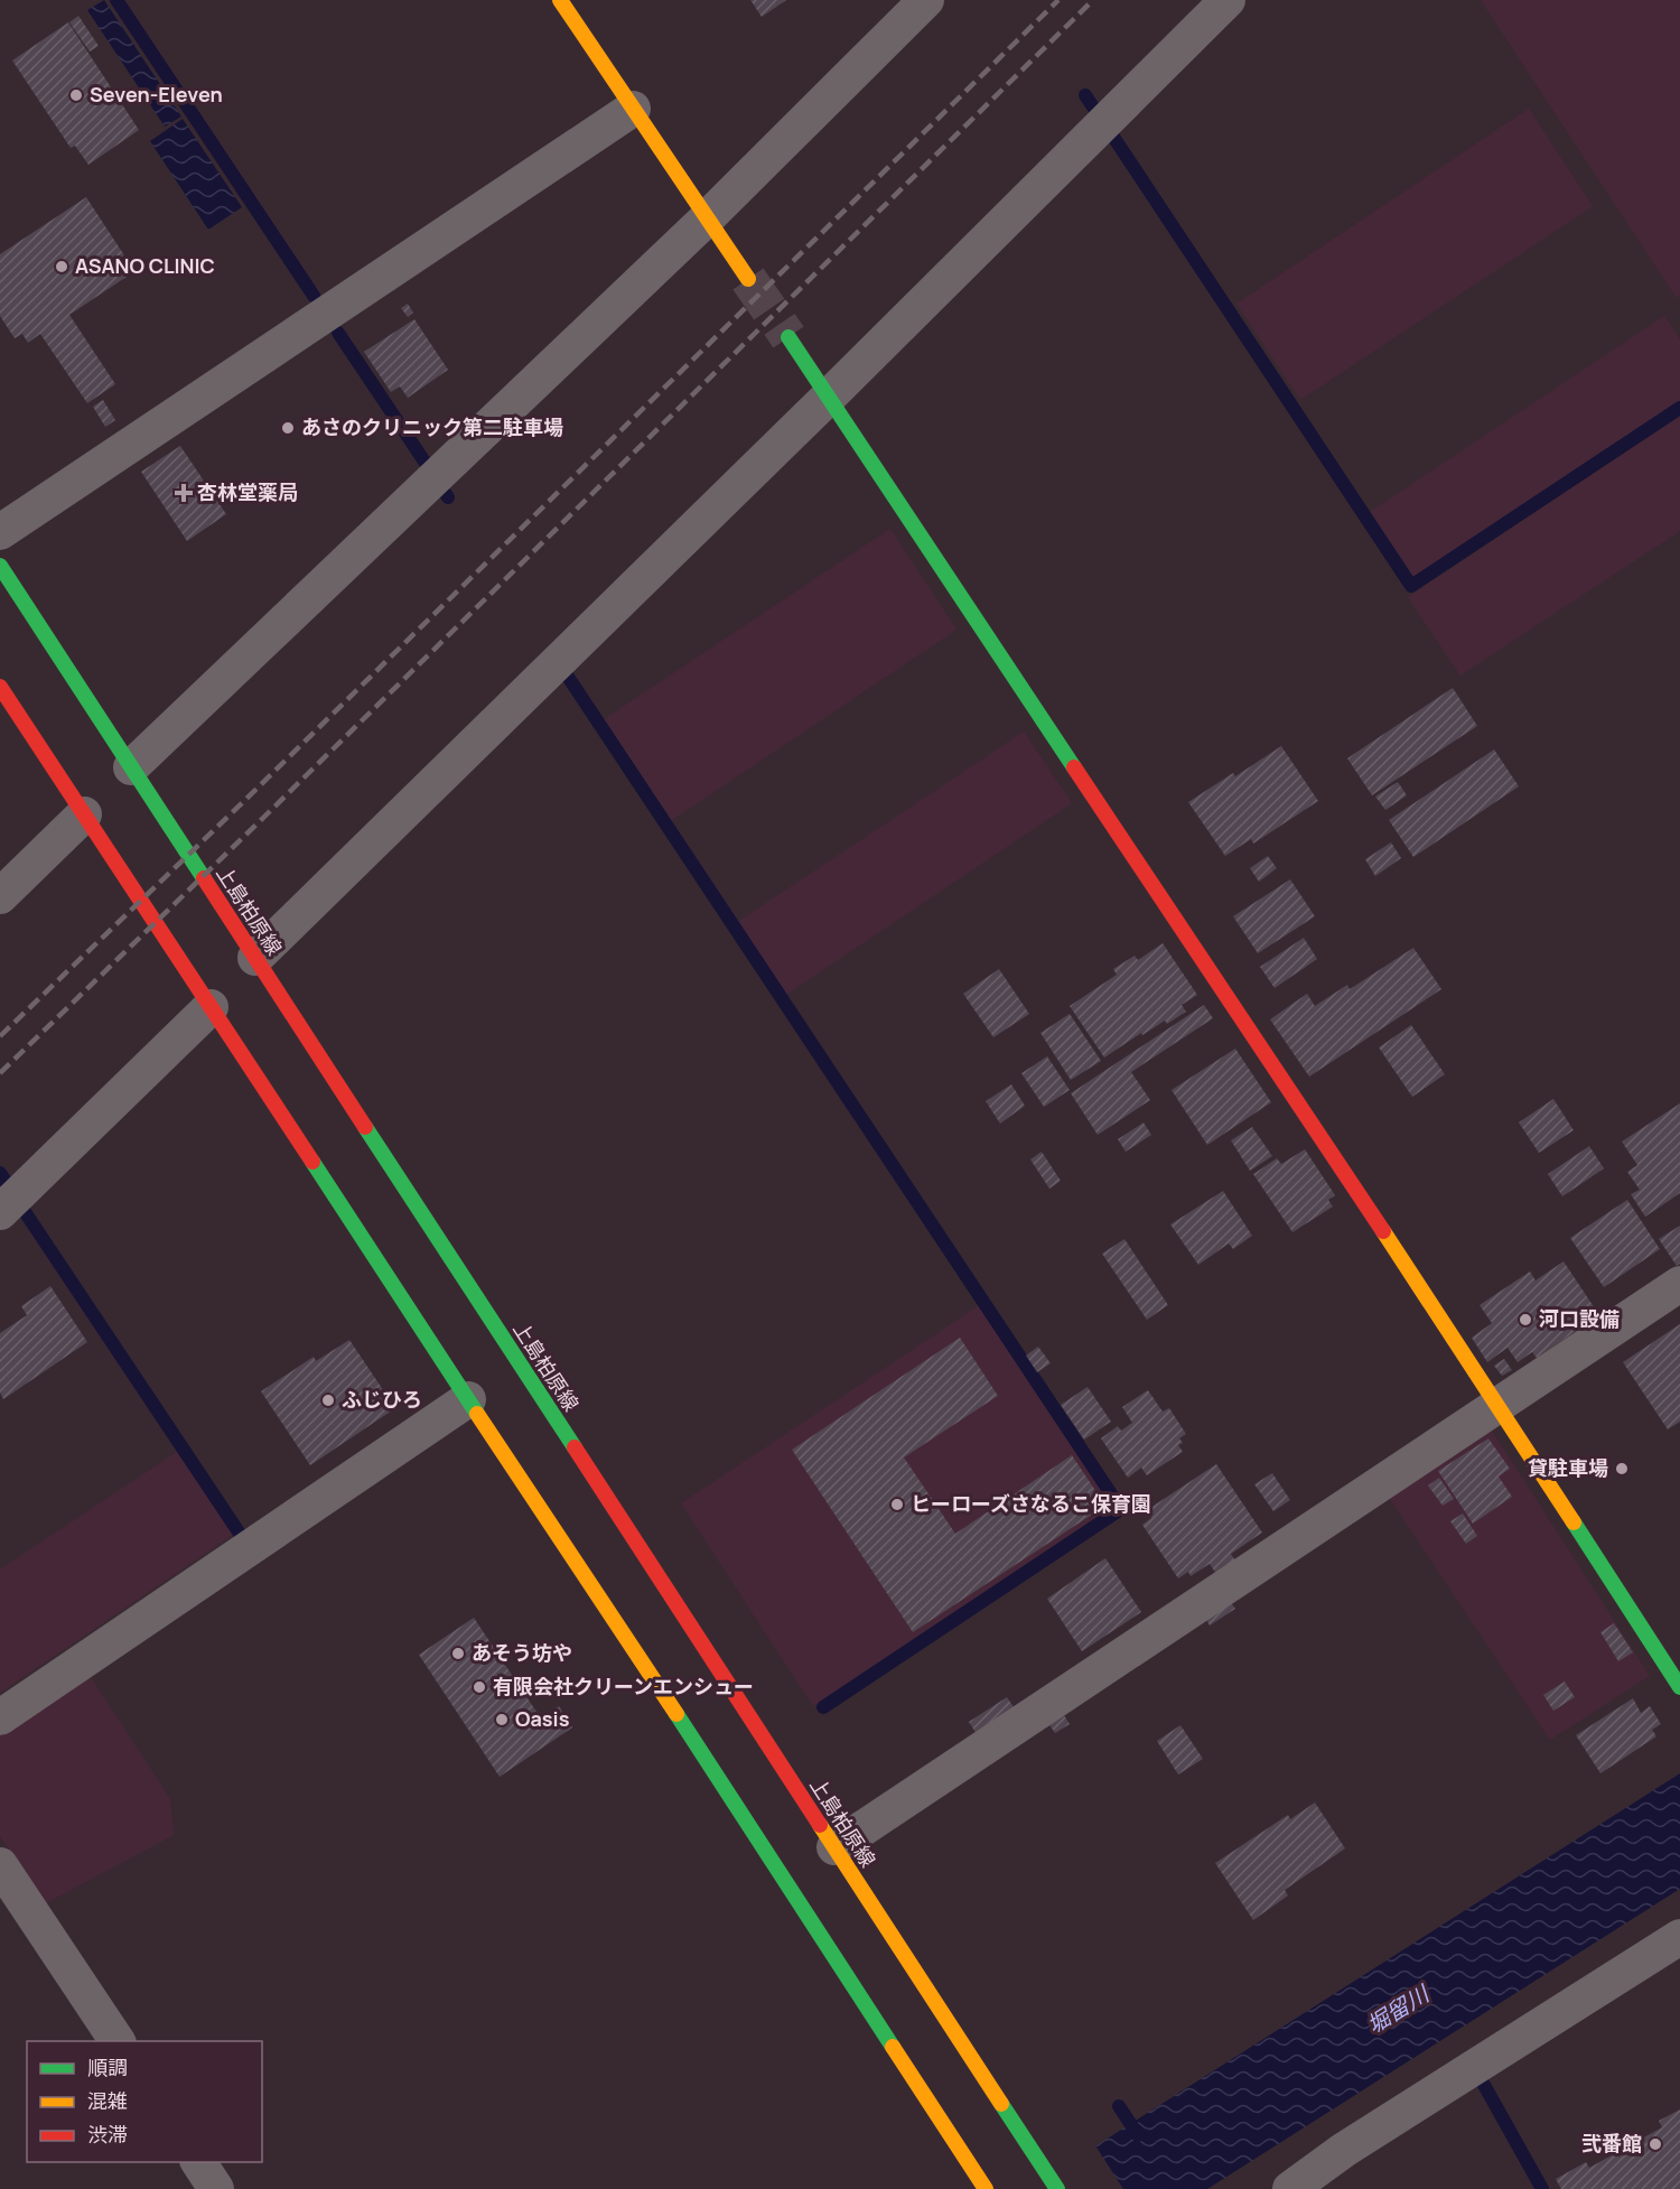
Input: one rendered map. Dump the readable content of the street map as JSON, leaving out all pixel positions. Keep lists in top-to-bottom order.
{
  "streets": {
    "street": ["上島柏原線"]
  },
  "water": ["堀留川"],
  "places": {
    "other": [
      "Seven-Eleven",
      "ASANO CLINIC",
      "あさのクリニック第二駐車場",
      "河口設備",
      "ふじひろ",
      "貸駐車場",
      "ヒーローズさなるこ保育園",
      "あそう坊や",
      "有限会社クリーンエンシュー",
      "Oasis",
      "弐番館"
    ],
    "health": ["杏林堂薬局"]
  },
  "legend": ["順調", "混雑", "渋滞"]
}
